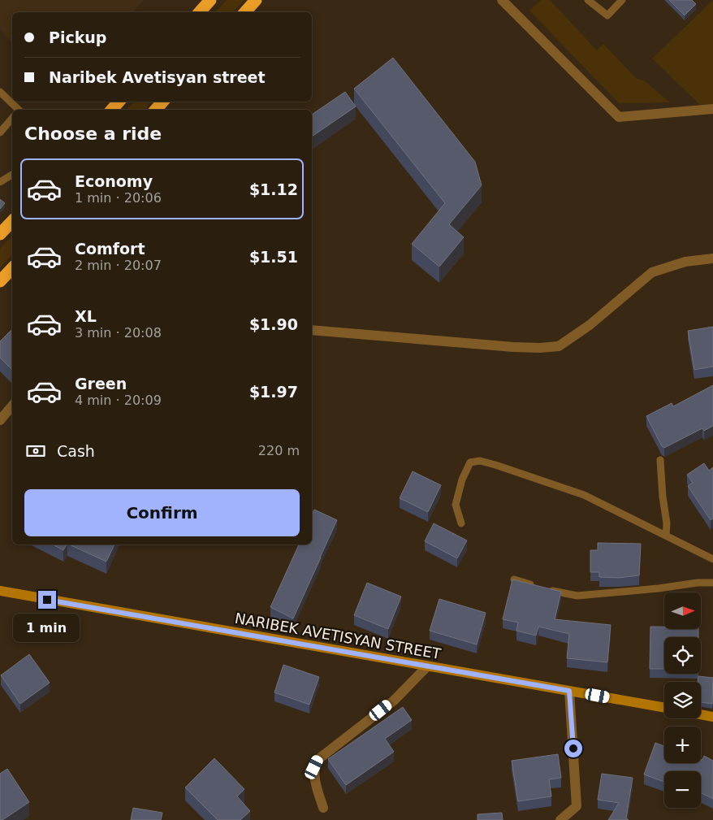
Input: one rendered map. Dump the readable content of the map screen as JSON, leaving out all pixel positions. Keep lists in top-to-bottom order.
{
  "streets": {
    "street": ["NARIBEK AVETISYAN STREET"]
  },
  "north": "right",
  "page": {
    "banner": ["Pickup", "Naribek Avetisyan street"],
    "heading": "Choose a ride",
    "list": [
      {
        "name": "Economy",
        "note": "1 min · 20:06",
        "value": "$1.12"
      },
      {
        "name": "Comfort",
        "note": "2 min · 20:07",
        "value": "$1.51"
      },
      {
        "name": "XL",
        "note": "3 min · 20:08",
        "value": "$1.90"
      },
      {
        "name": "Green",
        "note": "4 min · 20:09",
        "value": "$1.97"
      }
    ],
    "pay": ["Cash", "220 m"],
    "buttons": "Confirm",
    "map_buttons": ["+", "−"],
    "bubble": "1 min"
  }
}
